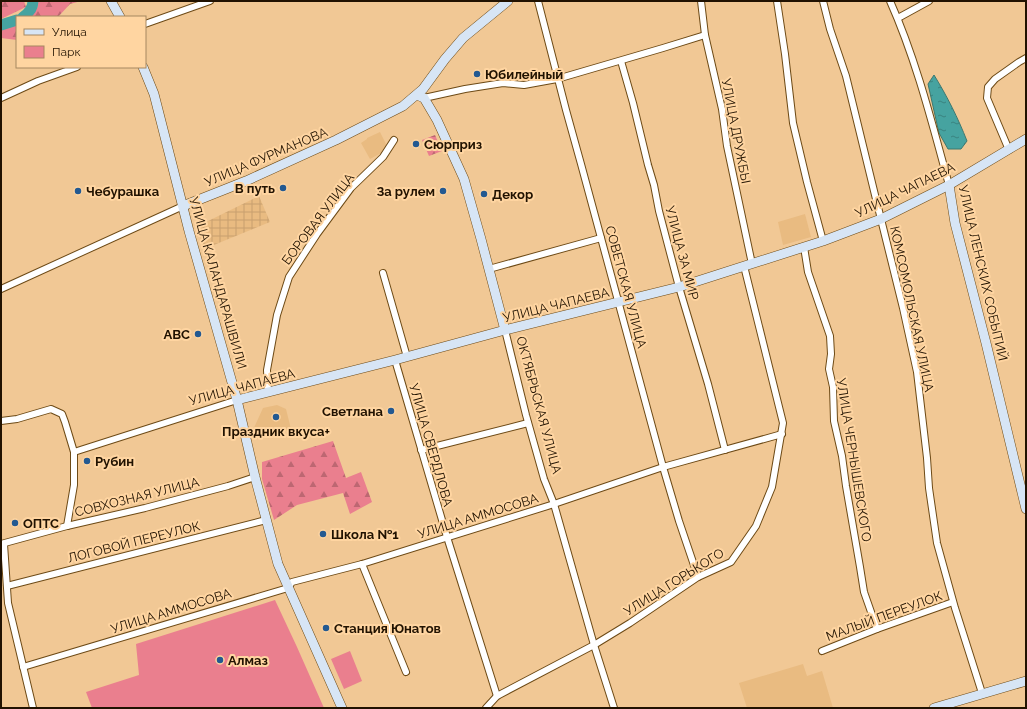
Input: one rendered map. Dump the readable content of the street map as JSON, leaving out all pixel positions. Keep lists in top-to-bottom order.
{
  "streets": {
    "main road": [
      "УЛИЦА ФУРМАНОВА",
      "УЛИЦА ЧАПАЕВА",
      "УЛИЦА ЛЕНСКИХ СОБЫТИЙ",
      "УЛИЦА КАЛАНДАРАШВИЛИ",
      "ОКТЯБРЬСКАЯ УЛИЦА"
    ],
    "street": [
      "УЛИЦА ДРУЖБЫ",
      "БОРОВАЯ УЛИЦА",
      "УЛИЦА ЗА МИР",
      "СОВЕТСКАЯ УЛИЦА",
      "КОМСОМОЛЬСКАЯ УЛИЦА",
      "УЛИЦА СВЕРДЛОВА",
      "УЛИЦА ЧЕРНЫШЕВСКОГО",
      "СОВХОЗНАЯ УЛИЦА",
      "УЛИЦА АММОСОВА",
      "ЛОГОВОЙ ПЕРЕУЛОК",
      "УЛИЦА ГОРЬКОГО",
      "МАЛЫЙ ПЕРЕУЛОК"
    ]
  },
  "crossings": [
    ["УЛИЦА ДРУЖБЫ", "УЛИЦА ЧАПАЕВА"],
    ["УЛИЦА ДРУЖБЫ", "УЛИЦА ГОРЬКОГО"],
    ["УЛИЦА ФУРМАНОВА", "УЛИЦА КАЛАНДАРАШВИЛИ"],
    ["УЛИЦА ФУРМАНОВА", "ОКТЯБРЬСКАЯ УЛИЦА"],
    ["УЛИЦА ЧАПАЕВА", "БОРОВАЯ УЛИЦА"],
    ["УЛИЦА ЧАПАЕВА", "УЛИЦА ЗА МИР"],
    ["УЛИЦА ЧАПАЕВА", "УЛИЦА ЛЕНСКИХ СОБЫТИЙ"],
    ["УЛИЦА ЧАПАЕВА", "УЛИЦА КАЛАНДАРАШВИЛИ"],
    ["УЛИЦА ЧАПАЕВА", "СОВЕТСКАЯ УЛИЦА"],
    ["УЛИЦА ЧАПАЕВА", "КОМСОМОЛЬСКАЯ УЛИЦА"],
    ["УЛИЦА ЧАПАЕВА", "ОКТЯБРЬСКАЯ УЛИЦА"],
    ["УЛИЦА ЧАПАЕВА", "УЛИЦА СВЕРДЛОВА"],
    ["УЛИЦА ЧАПАЕВА", "УЛИЦА ЧЕРНЫШЕВСКОГО"],
    ["УЛИЦА ЧАПАЕВА", "УЛИЦА ГОРЬКОГО"],
    ["УЛИЦА ЗА МИР", "УЛИЦА АММОСОВА"],
    ["УЛИЦА КАЛАНДАРАШВИЛИ", "СОВХОЗНАЯ УЛИЦА"],
    ["УЛИЦА КАЛАНДАРАШВИЛИ", "УЛИЦА АММОСОВА"],
    ["УЛИЦА КАЛАНДАРАШВИЛИ", "ЛОГОВОЙ ПЕРЕУЛОК"],
    ["СОВЕТСКАЯ УЛИЦА", "УЛИЦА АММОСОВА"],
    ["СОВЕТСКАЯ УЛИЦА", "УЛИЦА ГОРЬКОГО"],
    ["КОМСОМОЛЬСКАЯ УЛИЦА", "МАЛЫЙ ПЕРЕУЛОК"],
    ["ОКТЯБРЬСКАЯ УЛИЦА", "УЛИЦА АММОСОВА"],
    ["ОКТЯБРЬСКАЯ УЛИЦА", "УЛИЦА ГОРЬКОГО"],
    ["УЛИЦА СВЕРДЛОВА", "УЛИЦА АММОСОВА"],
    ["УЛИЦА СВЕРДЛОВА", "УЛИЦА ГОРЬКОГО"],
    ["УЛИЦА ЧЕРНЫШЕВСКОГО", "МАЛЫЙ ПЕРЕУЛОК"],
    ["УЛИЦА АММОСОВА", "УЛИЦА ГОРЬКОГО"]
  ],
  "places": [
    "Юбилейный",
    "Сюрприз",
    "В путь",
    "Чебурашка",
    "За рулем",
    "Декор",
    "ABC",
    "Светлана",
    "Праздник вкуса+",
    "Рубин",
    "ОПТС",
    "Школа №1",
    "Станция Юнатов",
    "Алмаз"
  ],
  "legend": ["Улица", "Парк"]
}
